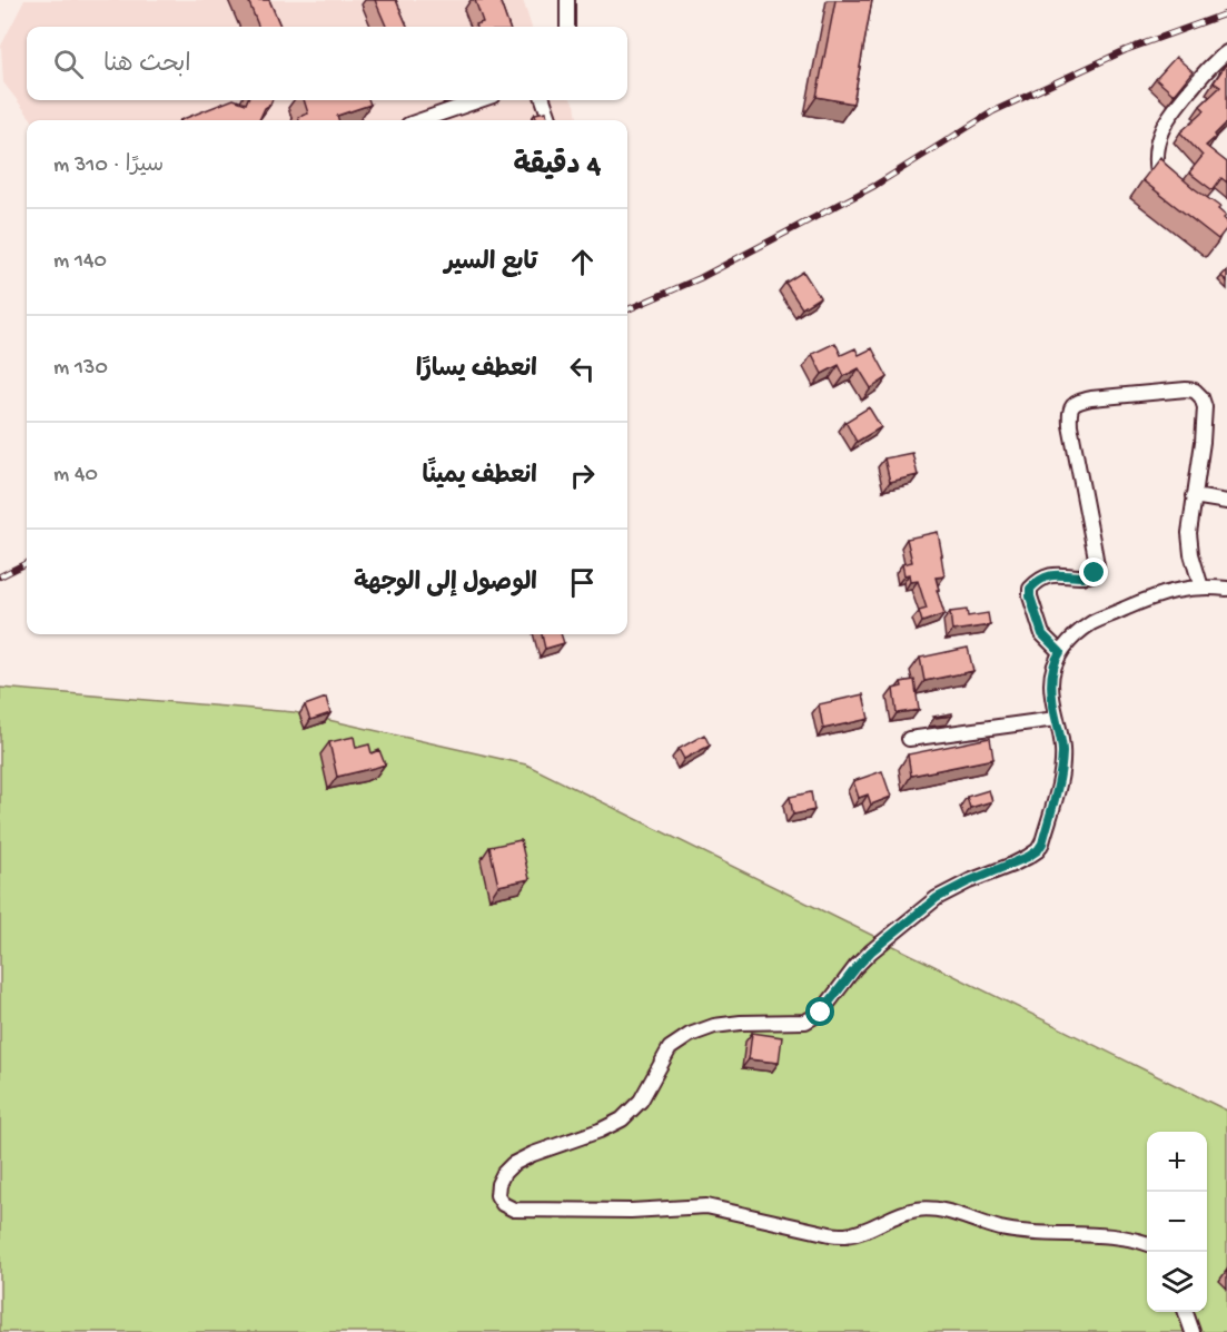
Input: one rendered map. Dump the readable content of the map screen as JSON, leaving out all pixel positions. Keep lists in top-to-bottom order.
{
  "page": {
    "search": "ابحث هنا",
    "heading": ["4 دقيقة", "سيرًا · 310 m"],
    "list": [
      ["تابع السير", "140 m"],
      ["انعطف يسارًا", "130 m"],
      ["انعطف يمينًا", "40 m"],
      "الوصول إلى الوجهة"
    ],
    "map_buttons": ["+", "−"]
  }
}
